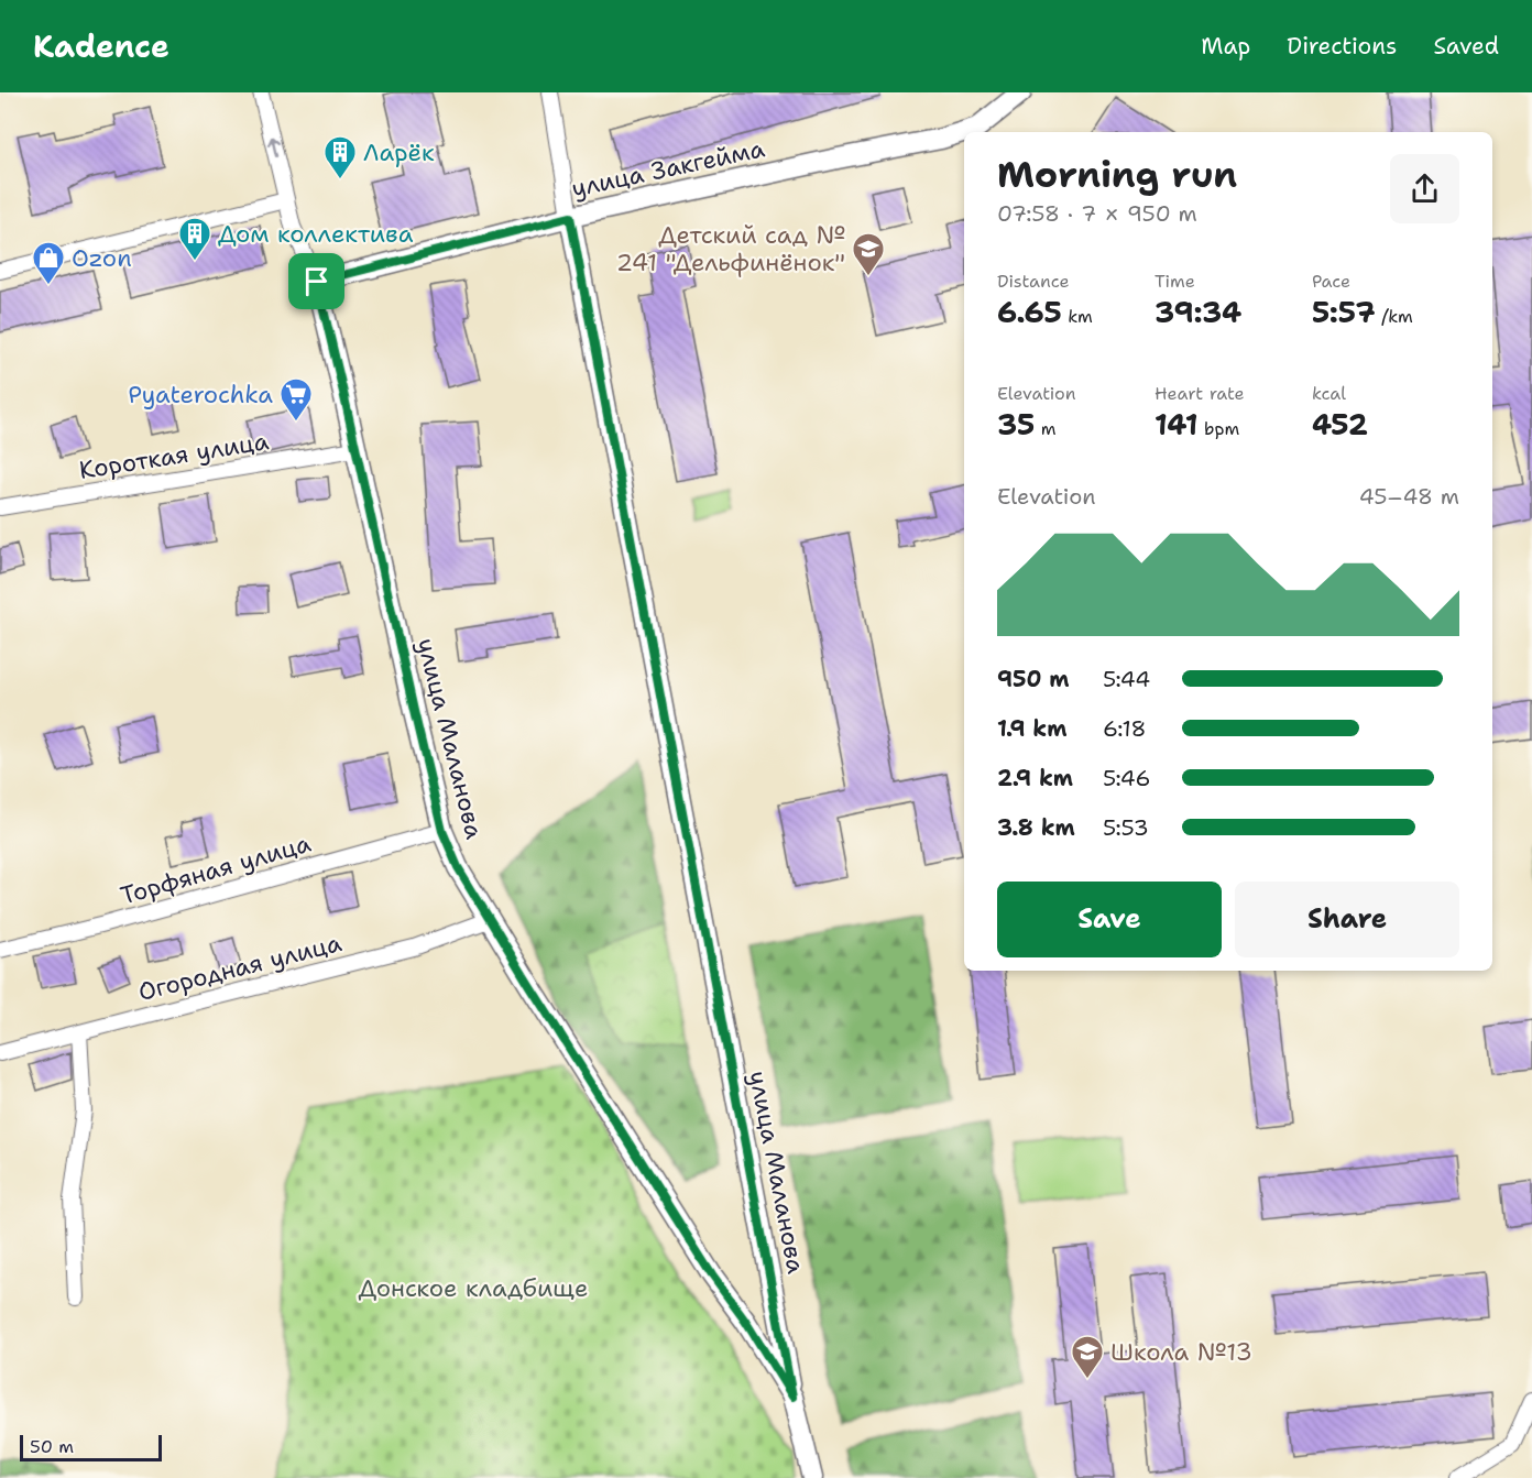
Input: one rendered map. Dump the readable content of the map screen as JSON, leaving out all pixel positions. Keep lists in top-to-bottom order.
{
  "streets": {
    "street": [
      "улица Закгейма",
      "Короткая улица",
      "улица Маланова",
      "Торфяная улица",
      "Огородная улица"
    ]
  },
  "crossings": [
    ["улица Закгейма", "улица Маланова"],
    ["Короткая улица", "улица Маланова"],
    ["улица Маланова", "Торфяная улица"],
    ["улица Маланова", "Огородная улица"]
  ],
  "parks": ["Донское кладбище"],
  "places": {
    "building": ["Ларёк", "Дом коллектива"],
    "school or university": ["Детский сад № 241 \"Дельфинёнок\"", "Школа №13"],
    "shop": ["Ozon"],
    "supermarket": ["Pyaterochka"]
  },
  "scale_bar": "50 m",
  "page": {
    "header": "Kadence",
    "nav": ["Map", "Directions", "Saved"],
    "heading": ["Morning run", "07:58 · 7 × 950 m"],
    "stats": [
      ["Distance", "6.65 km"],
      ["Time", "39:34"],
      ["Pace", "5:57 /km"],
      ["Elevation", "35 m"],
      ["Heart rate", "141 bpm"],
      ["kcal", "452"]
    ],
    "chart": ["Elevation", "45–48 m"],
    "list": [
      {
        "name": "950 m",
        "note": "5:44"
      },
      {
        "name": "1.9 km",
        "note": "6:18"
      },
      {
        "name": "2.9 km",
        "note": "5:46"
      },
      {
        "name": "3.8 km",
        "note": "5:53"
      }
    ],
    "buttons": ["Save", "Share"],
    "scale": "50 m"
  }
}
